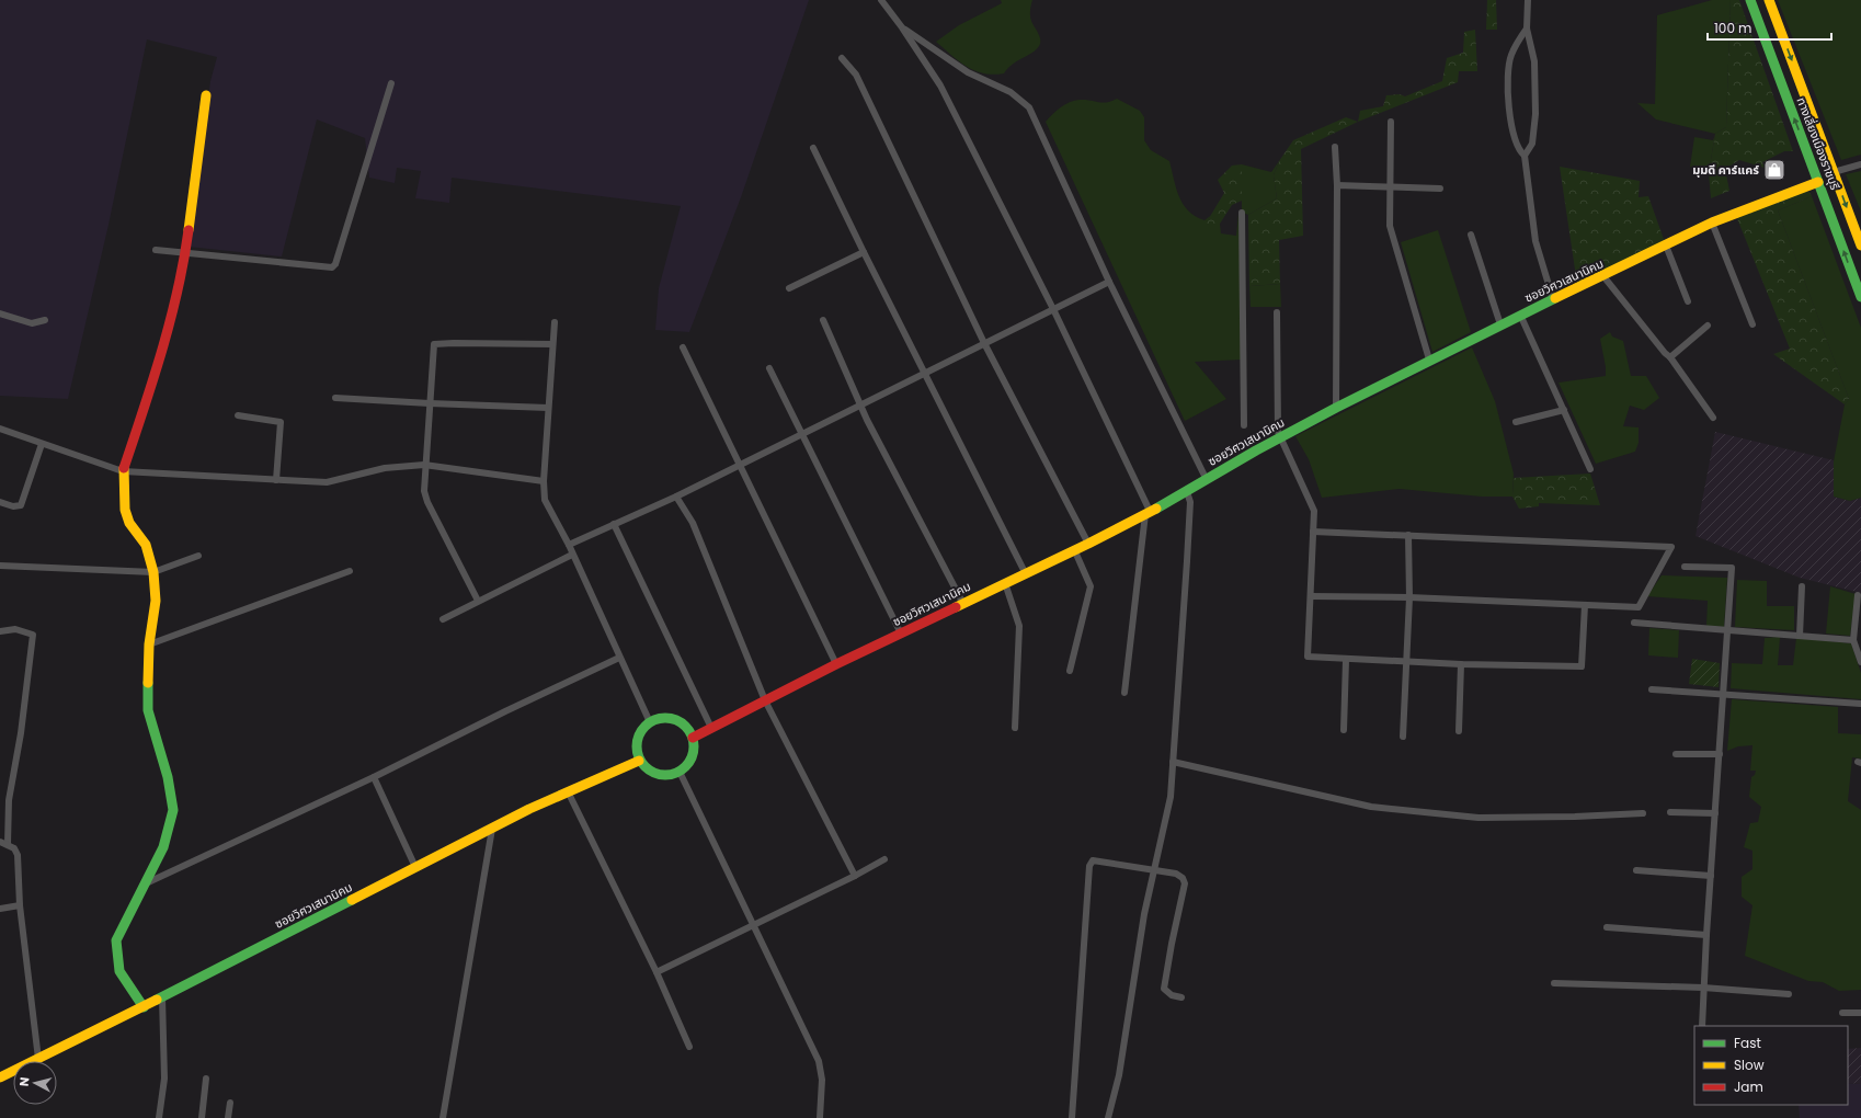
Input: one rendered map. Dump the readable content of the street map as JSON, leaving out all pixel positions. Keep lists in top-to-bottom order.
{
  "streets": {
    "street": ["ทางเลี่ยงเมืองราชบุรี", "ซอยวิศวเสนานิคม"]
  },
  "crossings": [
    ["ทางเลี่ยงเมืองราชบุรี", "ซอยวิศวเสนานิคม"]
  ],
  "places": {
    "shop": ["มุมดี คาร์แคร์"]
  },
  "legend": ["Fast", "Slow", "Jam"],
  "scale_bar": "100 m",
  "north": "left"
}
